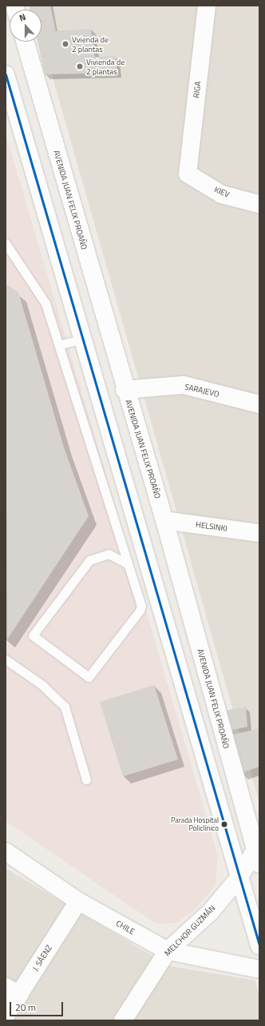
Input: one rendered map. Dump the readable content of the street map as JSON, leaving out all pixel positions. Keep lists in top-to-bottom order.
{
  "streets": {
    "street": [
      "RIGA",
      "KIEV",
      "AVENIDA JUAN FELIX PROAÑO",
      "SARAJEVO",
      "HELSINKI",
      "CHILE",
      "MELCHOR GUZMÁN",
      "J. SÁENZ"
    ]
  },
  "crossings": [
    ["RIGA", "KIEV"],
    ["AVENIDA JUAN FELIX PROAÑO", "SARAJEVO"],
    ["AVENIDA JUAN FELIX PROAÑO", "HELSINKI"],
    ["AVENIDA JUAN FELIX PROAÑO", "MELCHOR GUZMÁN"],
    ["CHILE", "MELCHOR GUZMÁN"],
    ["CHILE", "J. SÁENZ"]
  ],
  "places": ["Vvienda de 2 plantas", "Vivienda de 2 plantas", "Parada Hospital Policlínico"],
  "scale_bar": "20 m",
  "north": "top"
}
